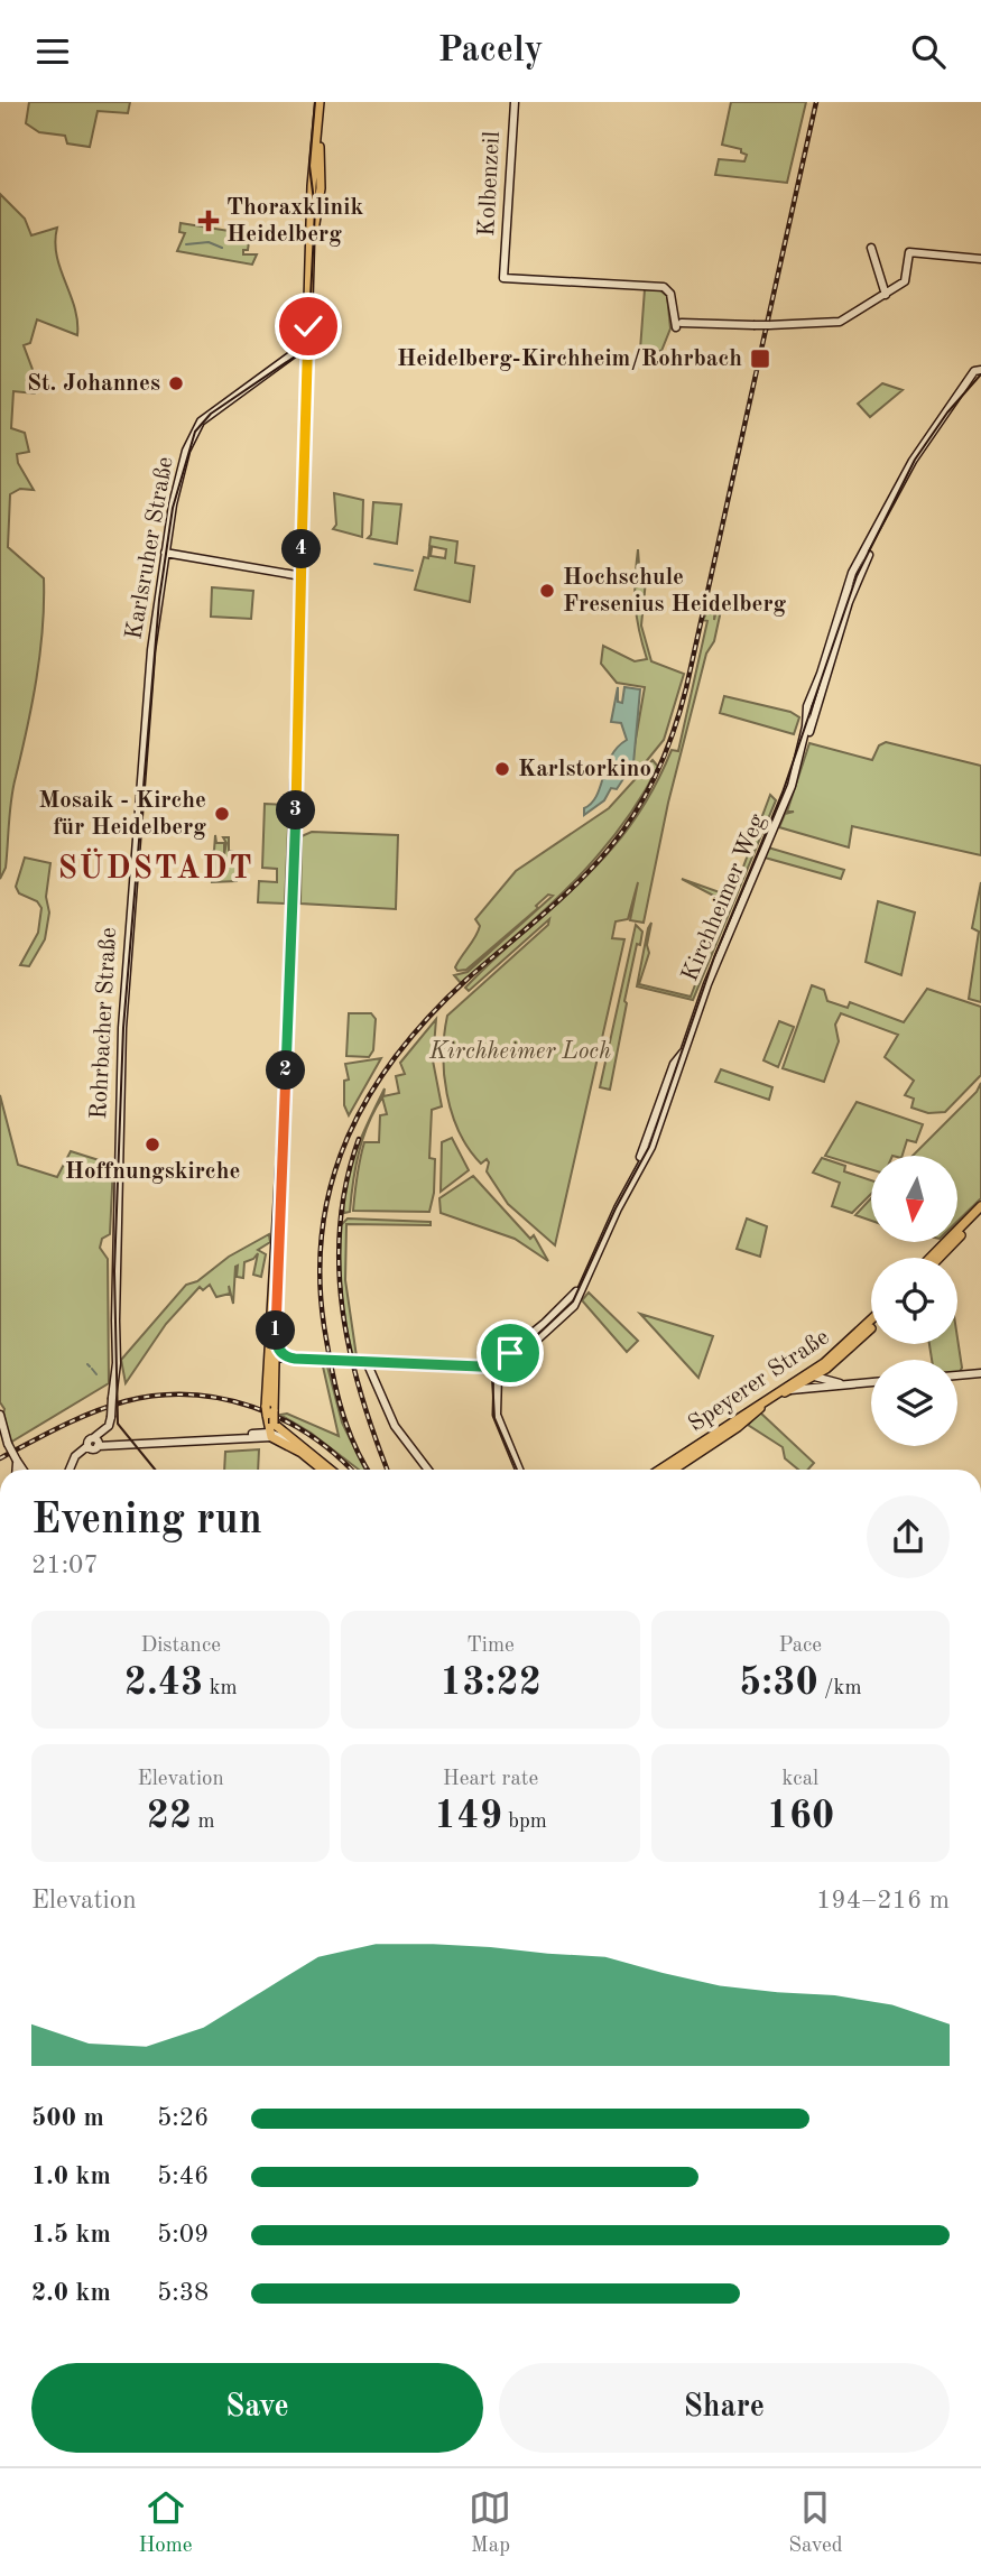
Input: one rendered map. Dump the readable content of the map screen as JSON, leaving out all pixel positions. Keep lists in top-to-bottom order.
{
  "streets": {
    "main road": ["Speyerer Straße"],
    "street": [
      "Kolbenzeil",
      "Karlsruher Straße",
      "Kirchheimer Weg",
      "Rohrbacher Straße"
    ]
  },
  "crossings": [
    ["Karlsruher Straße", "Rohrbacher Straße"]
  ],
  "districts": ["SÜDSTADT"],
  "parks": ["Kirchheimer Loch"],
  "places": {
    "health": ["Thoraxklinik Heidelberg"],
    "transit": ["Heidelberg-Kirchheim/Rohrbach"],
    "other": [
      "St. Johannes",
      "Hochschule Fresenius Heidelberg",
      "Karlstorkino",
      "Mosaik - Kirche für Heidelberg",
      "Hoffnungskirche"
    ]
  },
  "north": "bottom",
  "page": {
    "header": "Pacely",
    "pins": [
      "4",
      "3",
      "2",
      "1"
    ],
    "heading": ["Evening run", "21:07"],
    "stats": [
      ["Distance", "2.43 km"],
      ["Time", "13:22"],
      ["Pace", "5:30 /km"],
      ["Elevation", "22 m"],
      ["Heart rate", "149 bpm"],
      ["kcal", "160"]
    ],
    "chart": ["Elevation", "194–216 m"],
    "list": [
      {
        "name": "500 m",
        "note": "5:26"
      },
      {
        "name": "1.0 km",
        "note": "5:46"
      },
      {
        "name": "1.5 km",
        "note": "5:09"
      },
      {
        "name": "2.0 km",
        "note": "5:38"
      }
    ],
    "buttons": ["Save", "Share"],
    "tabs": ["Home", "Map", "Saved"]
  }
}
